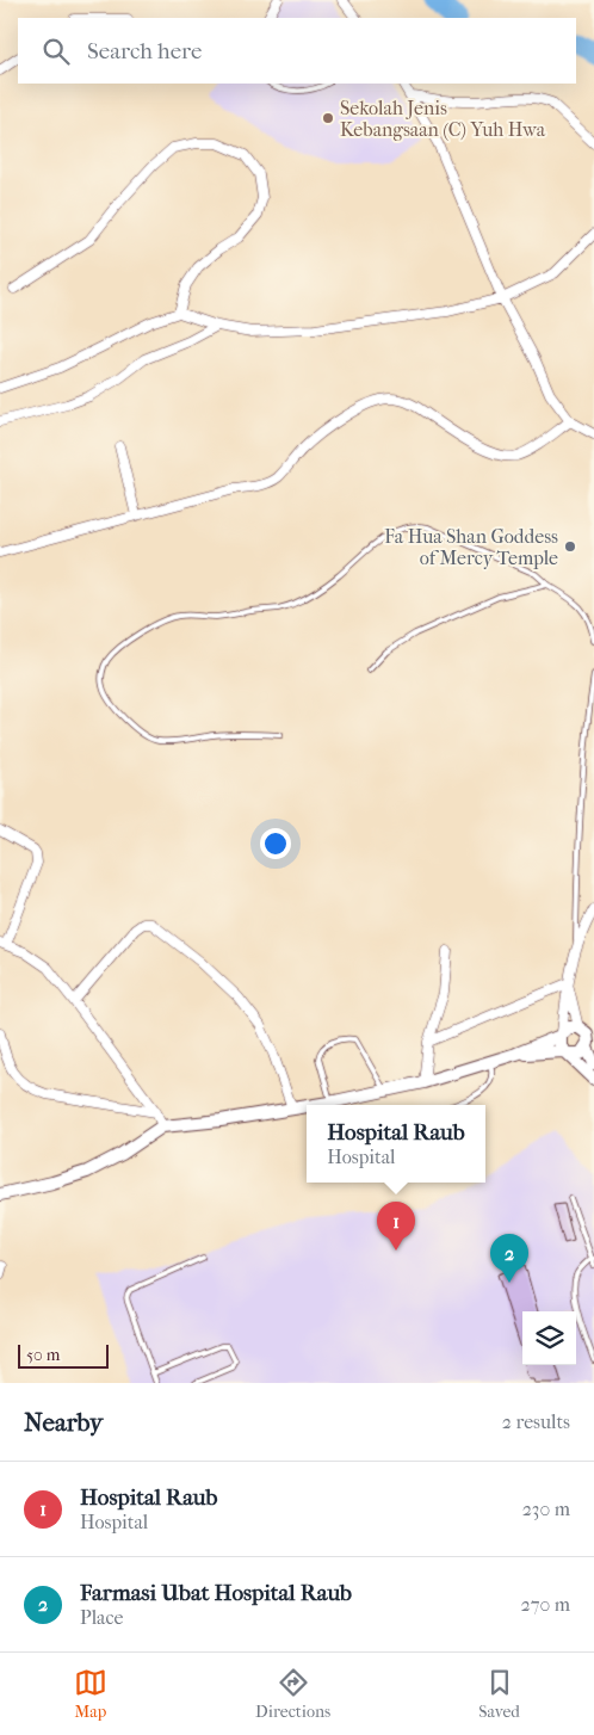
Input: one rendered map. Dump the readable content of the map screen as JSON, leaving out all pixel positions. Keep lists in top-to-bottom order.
{
  "places": ["Sekolah Jenis Kebangsaan (C) Yuh Hwa", "Fa Hua Shan Goddess of Mercy Temple"],
  "scale_bar": "50 m",
  "page": {
    "search": "Search here",
    "popup": ["Hospital Raub", "Hospital"],
    "pins": ["1", "2"],
    "scale": "50 m",
    "heading": ["Nearby", "2 results"],
    "list": [
      {
        "mark": "1",
        "name": "Hospital Raub",
        "note": "Hospital",
        "value": "230 m"
      },
      {
        "mark": "2",
        "name": "Farmasi Ubat Hospital Raub",
        "note": "Place",
        "value": "270 m"
      }
    ],
    "nav": ["Map", "Directions", "Saved"]
  }
}
